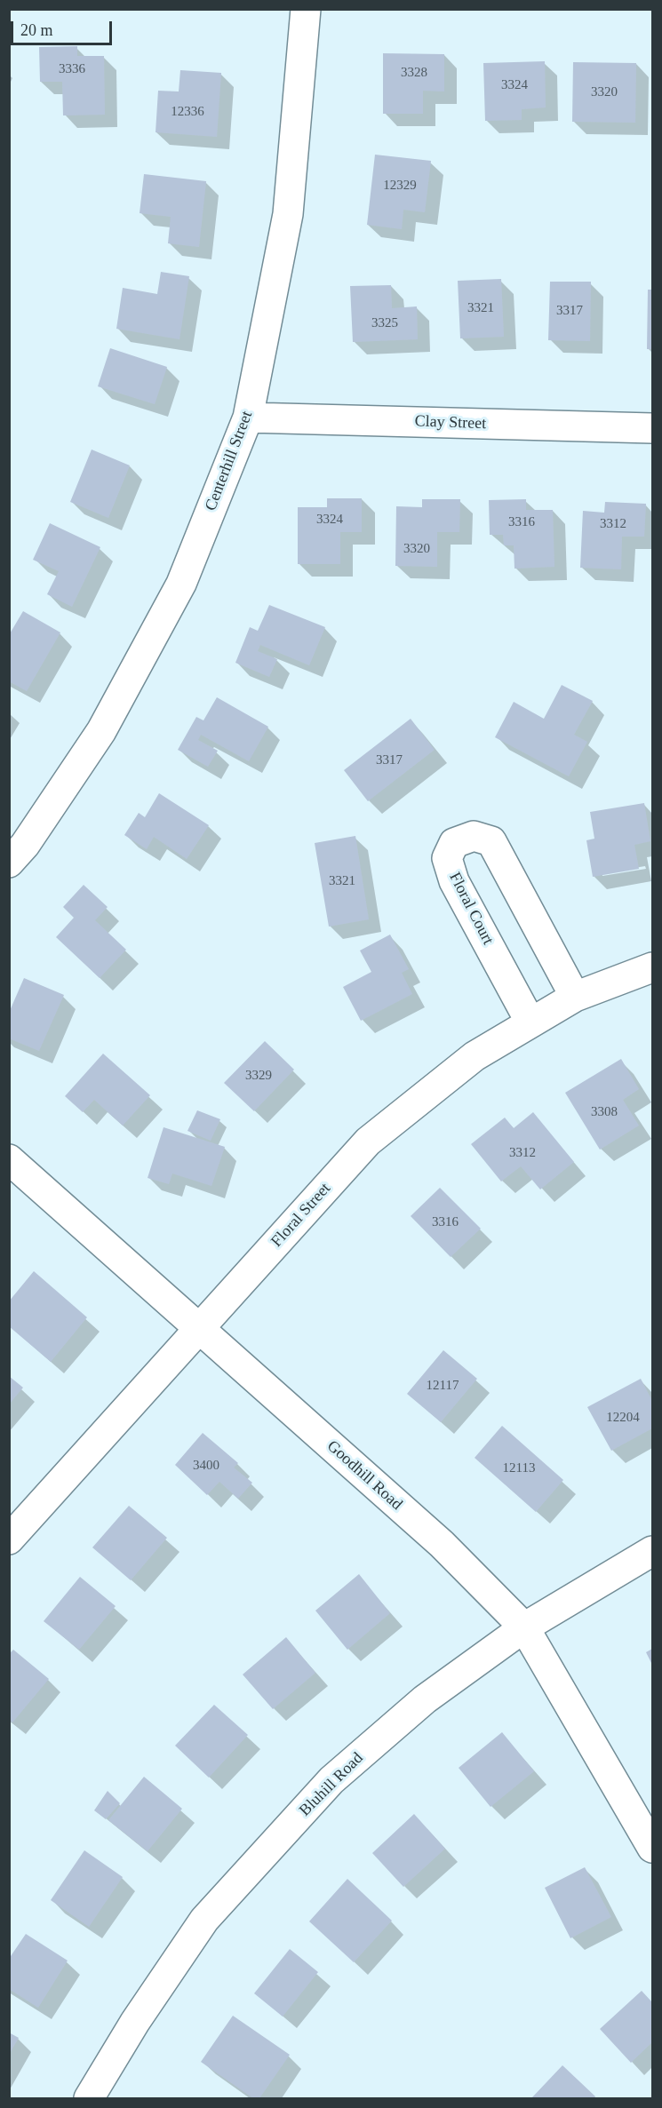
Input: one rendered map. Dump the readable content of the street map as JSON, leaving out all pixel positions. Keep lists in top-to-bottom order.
{
  "streets": {
    "street": [
      "Clay Street",
      "Centerhill Street",
      "Floral Court",
      "Floral Street",
      "Goodhill Road",
      "Bluhill Road"
    ]
  },
  "crossings": [
    ["Clay Street", "Centerhill Street"],
    ["Floral Court", "Floral Street"],
    ["Floral Street", "Goodhill Road"],
    ["Goodhill Road", "Bluhill Road"]
  ],
  "house_numbers": [
    "3336",
    "3328",
    "3324",
    "3320",
    "12336",
    "12329",
    "3321",
    "3317",
    "3325",
    "3324",
    "3316",
    "3312",
    "3320",
    "3317",
    "3321",
    "3329",
    "3308",
    "3312",
    "3316",
    "12117",
    "12204",
    "3400",
    "12113"
  ],
  "scale_bar": "20 m"
}
